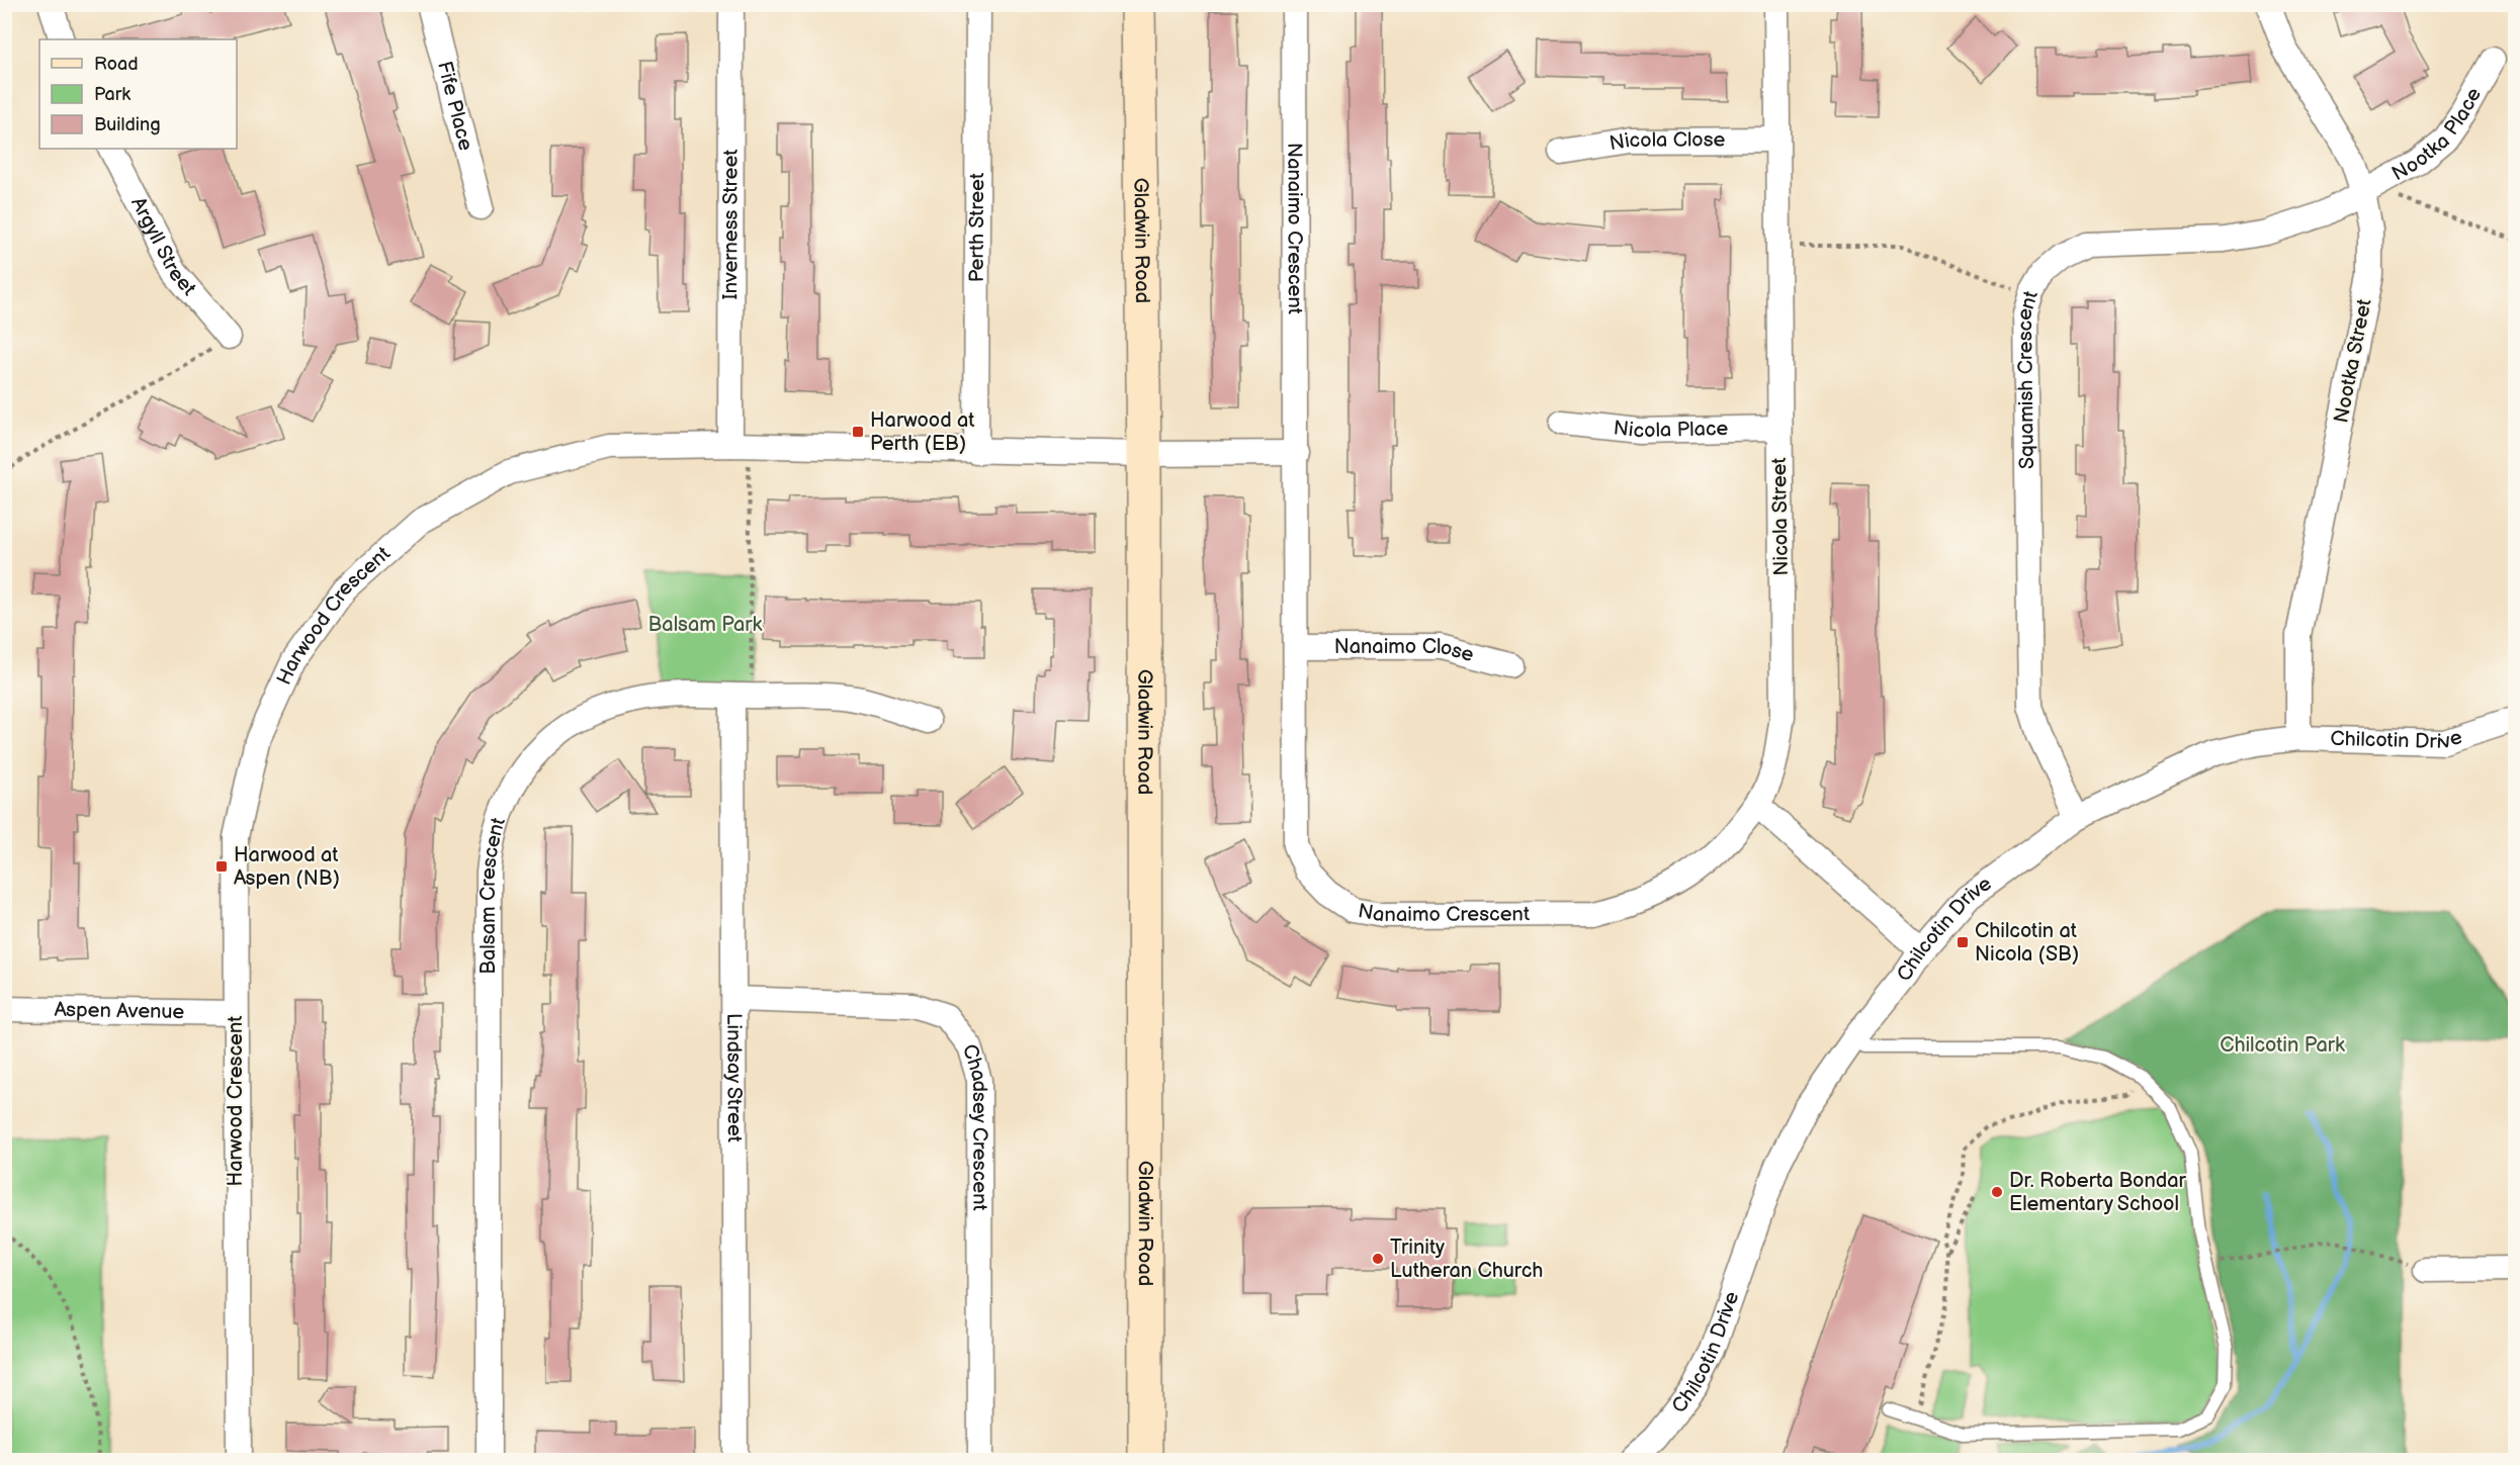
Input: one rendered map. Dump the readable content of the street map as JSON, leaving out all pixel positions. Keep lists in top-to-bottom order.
{
  "streets": {
    "main road": ["Gladwin Road"],
    "street": [
      "Fife Place",
      "Nootka Place",
      "Nicola Close",
      "Inverness Street",
      "Perth Street",
      "Nanaimo Crescent",
      "Argyll Street",
      "Nootka Street",
      "Squamish Crescent",
      "Nicola Place",
      "Nicola Street",
      "Harwood Crescent",
      "Nanaimo Close",
      "Chilcotin Drive",
      "Balsam Crescent",
      "Aspen Avenue",
      "Lindsay Street",
      "Chadsey Crescent"
    ]
  },
  "crossings": [
    ["Nootka Place", "Nootka Street"],
    ["Nootka Place", "Squamish Crescent"],
    ["Nicola Close", "Nicola Street"],
    ["Inverness Street", "Harwood Crescent"],
    ["Perth Street", "Harwood Crescent"],
    ["Nanaimo Crescent", "Nicola Street"],
    ["Nanaimo Crescent", "Nanaimo Close"],
    ["Gladwin Road", "Harwood Crescent"],
    ["Nootka Street", "Squamish Crescent"],
    ["Nootka Street", "Chilcotin Drive"],
    ["Squamish Crescent", "Chilcotin Drive"],
    ["Nicola Place", "Nicola Street"],
    ["Harwood Crescent", "Aspen Avenue"],
    ["Balsam Crescent", "Lindsay Street"],
    ["Lindsay Street", "Chadsey Crescent"]
  ],
  "parks": ["Balsam Park", "Chilcotin Park"],
  "places": {
    "transit": ["Harwood at Perth (EB)", "Harwood at Aspen (NB)", "Chilcotin at Nicola (SB)"],
    "other": ["Dr. Roberta Bondar Elementary School", "Trinity Lutheran Church"]
  },
  "legend": ["Road", "Park", "Building"]
}
